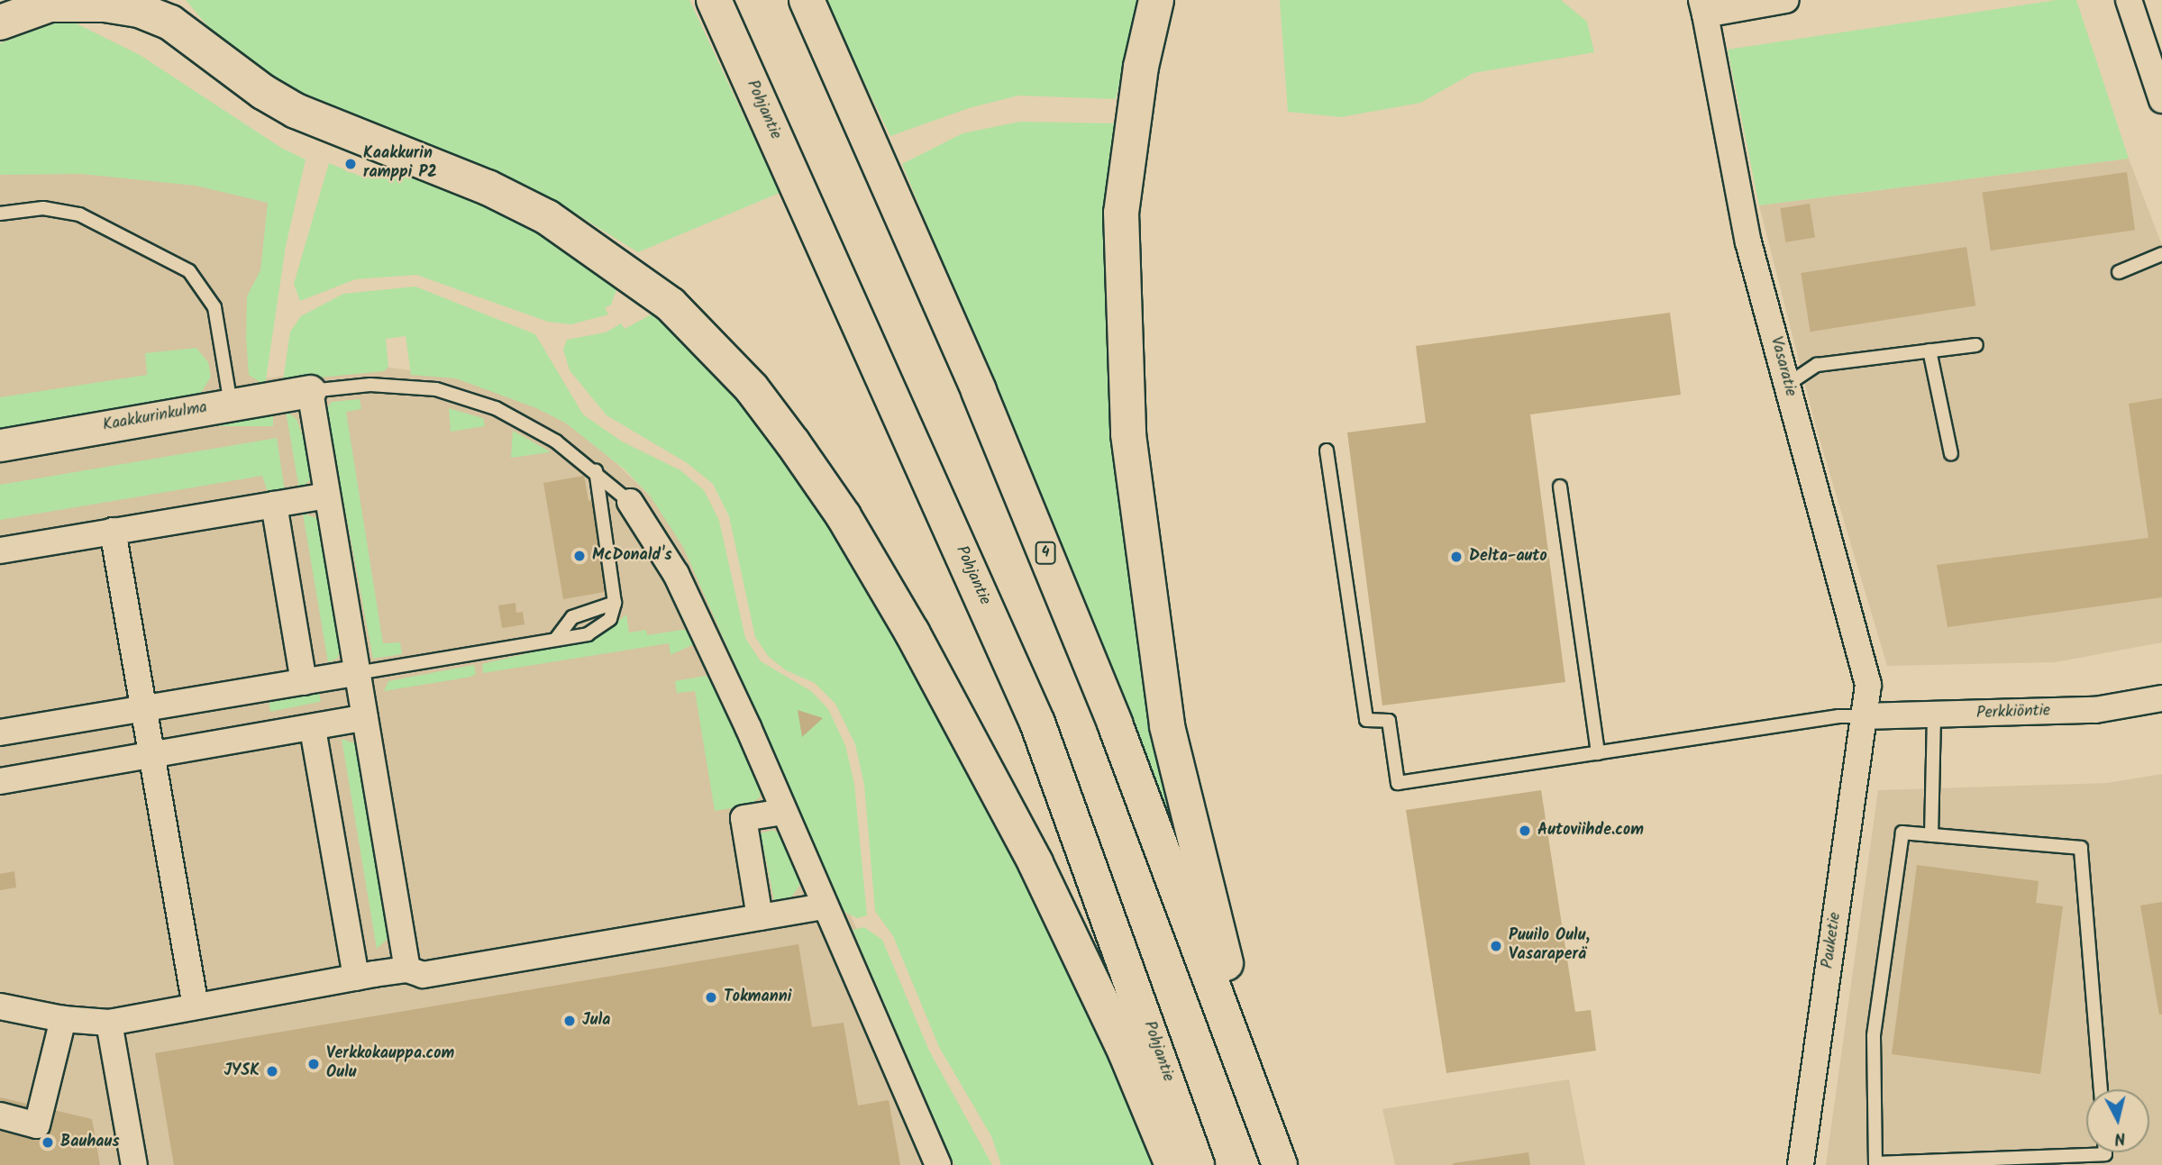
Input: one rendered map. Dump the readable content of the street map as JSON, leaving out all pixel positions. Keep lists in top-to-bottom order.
{
  "streets": {
    "main road": ["Pohjantie", "4"],
    "street": [
      "Vasaratie",
      "Kaakkurinkulma",
      "Perkkiöntie",
      "Pauketie"
    ]
  },
  "crossings": [
    ["Vasaratie", "Perkkiöntie"],
    ["Vasaratie", "Pauketie"],
    ["Perkkiöntie", "Pauketie"]
  ],
  "places": [
    "Kaakkurin ramppi P2",
    "McDonald's",
    "Delta-auto",
    "Autoviihde.com",
    "Puuilo Oulu, Vasaraperä",
    "Tokmanni",
    "Jula",
    "Verkkokauppa.com Oulu",
    "JYSK",
    "Bauhaus"
  ],
  "north": "bottom"
}
